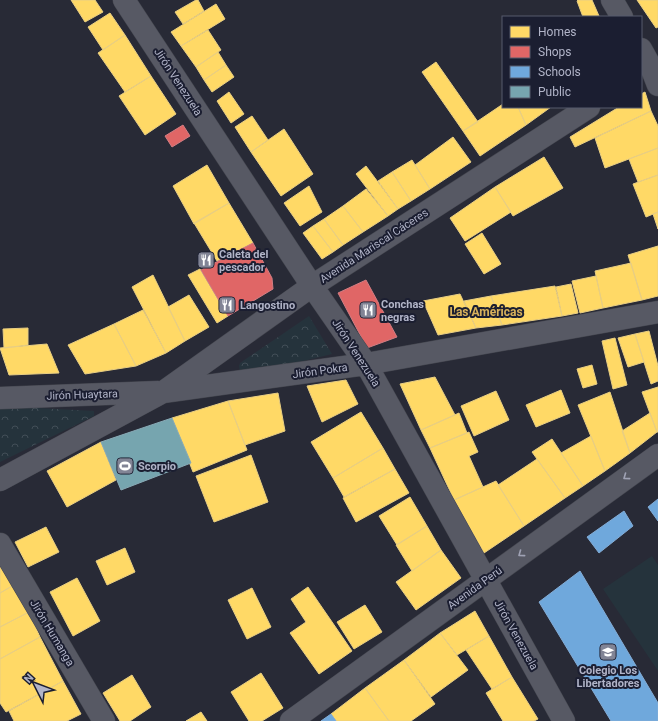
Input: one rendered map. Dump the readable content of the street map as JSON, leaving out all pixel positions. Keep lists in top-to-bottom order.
{
  "streets": {
    "street": [
      "Jirón Venezuela",
      "Avenida Mariscal Cáceres",
      "Jirón Pokra",
      "Jirón Huaytara",
      "Avenida Perú",
      "Jirón Humanga"
    ]
  },
  "crossings": [
    ["Jirón Venezuela", "Avenida Mariscal Cáceres"],
    ["Jirón Venezuela", "Jirón Pokra"],
    ["Jirón Venezuela", "Avenida Perú"],
    ["Avenida Mariscal Cáceres", "Jirón Pokra"],
    ["Avenida Mariscal Cáceres", "Jirón Huaytara"],
    ["Jirón Pokra", "Jirón Huaytara"]
  ],
  "one_way": ["Avenida Perú"],
  "districts": ["Las Américas"],
  "places": {
    "restaurant": ["Caleta del pescador", "Langostino", "Conchas negras"],
    "sports": ["Scorpio"],
    "school or university": ["Colegio Los Libertadores"]
  },
  "legend": [
    "Homes",
    "Shops",
    "Schools",
    "Public"
  ],
  "north": "top left"
}
